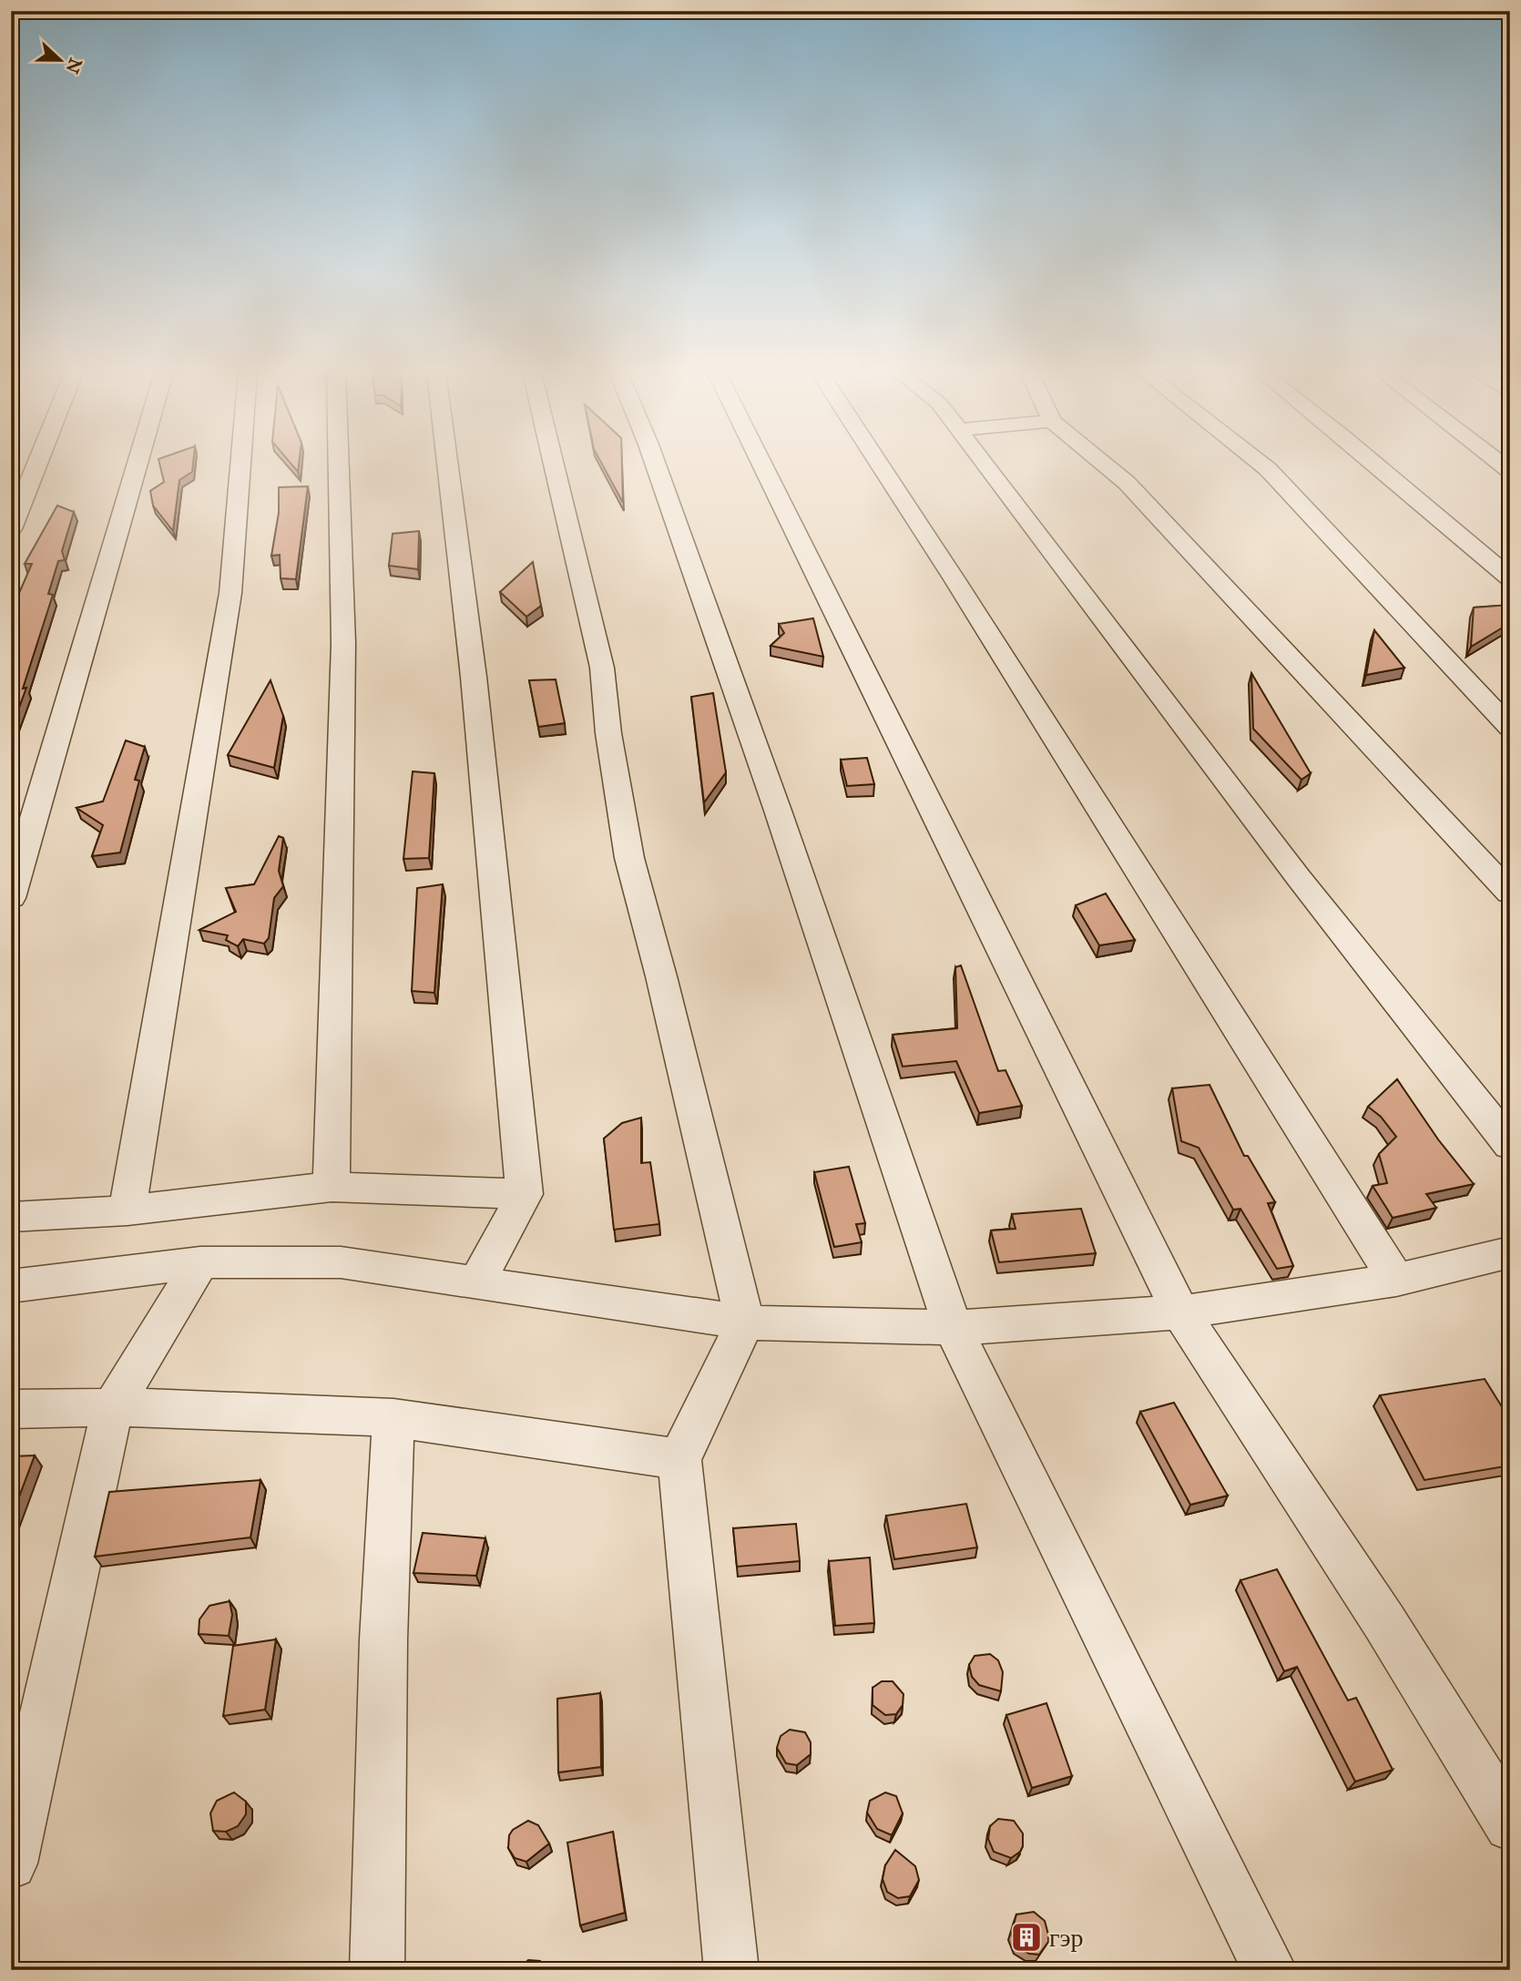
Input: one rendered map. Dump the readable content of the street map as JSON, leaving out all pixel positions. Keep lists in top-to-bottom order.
{
  "places": {
    "building": ["гэр"]
  },
  "north": "right"
}
